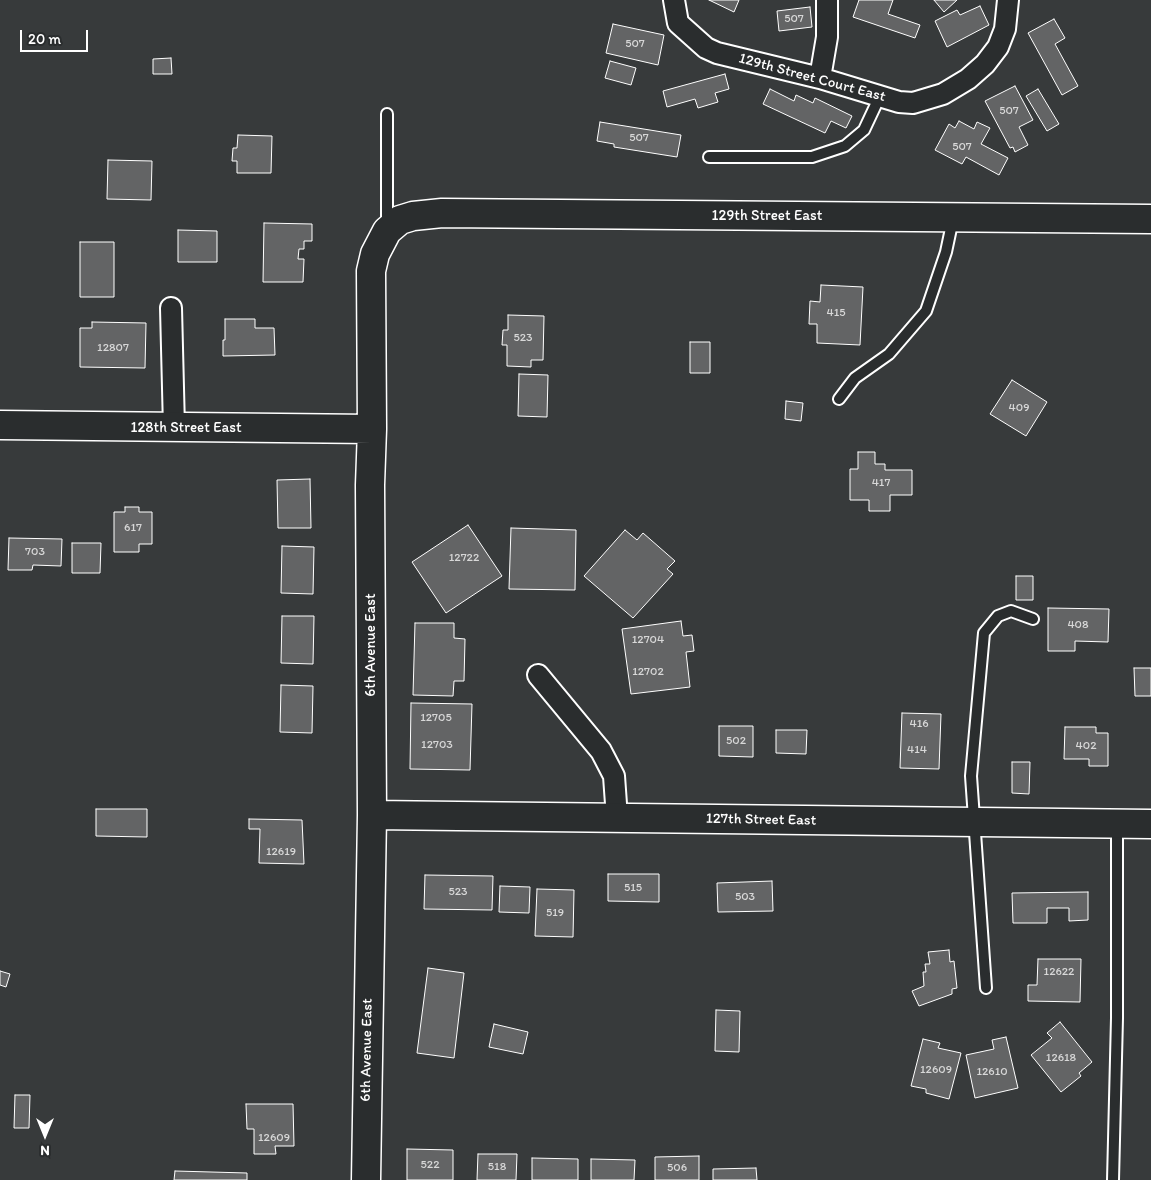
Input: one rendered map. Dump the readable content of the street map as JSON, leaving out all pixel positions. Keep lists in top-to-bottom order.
{
  "streets": {
    "street": [
      "129th Street Court East",
      "129th Street East",
      "128th Street East",
      "6th Avenue East",
      "127th Street East"
    ]
  },
  "crossings": [
    ["129th Street East", "6th Avenue East"],
    ["128th Street East", "6th Avenue East"],
    ["6th Avenue East", "127th Street East"]
  ],
  "house_numbers": [
    "507",
    "507",
    "507",
    "507",
    "507",
    "415",
    "523",
    "12807",
    "409",
    "417",
    "617",
    "703",
    "12722",
    "408",
    "12704",
    "12702",
    "12705",
    "416",
    "502",
    "12703",
    "402",
    "414",
    "12619",
    "515",
    "523",
    "503",
    "519",
    "12622",
    "12618",
    "12609",
    "12610",
    "12609",
    "522",
    "518",
    "506"
  ],
  "scale_bar": "20 m",
  "north": "bottom"
}
